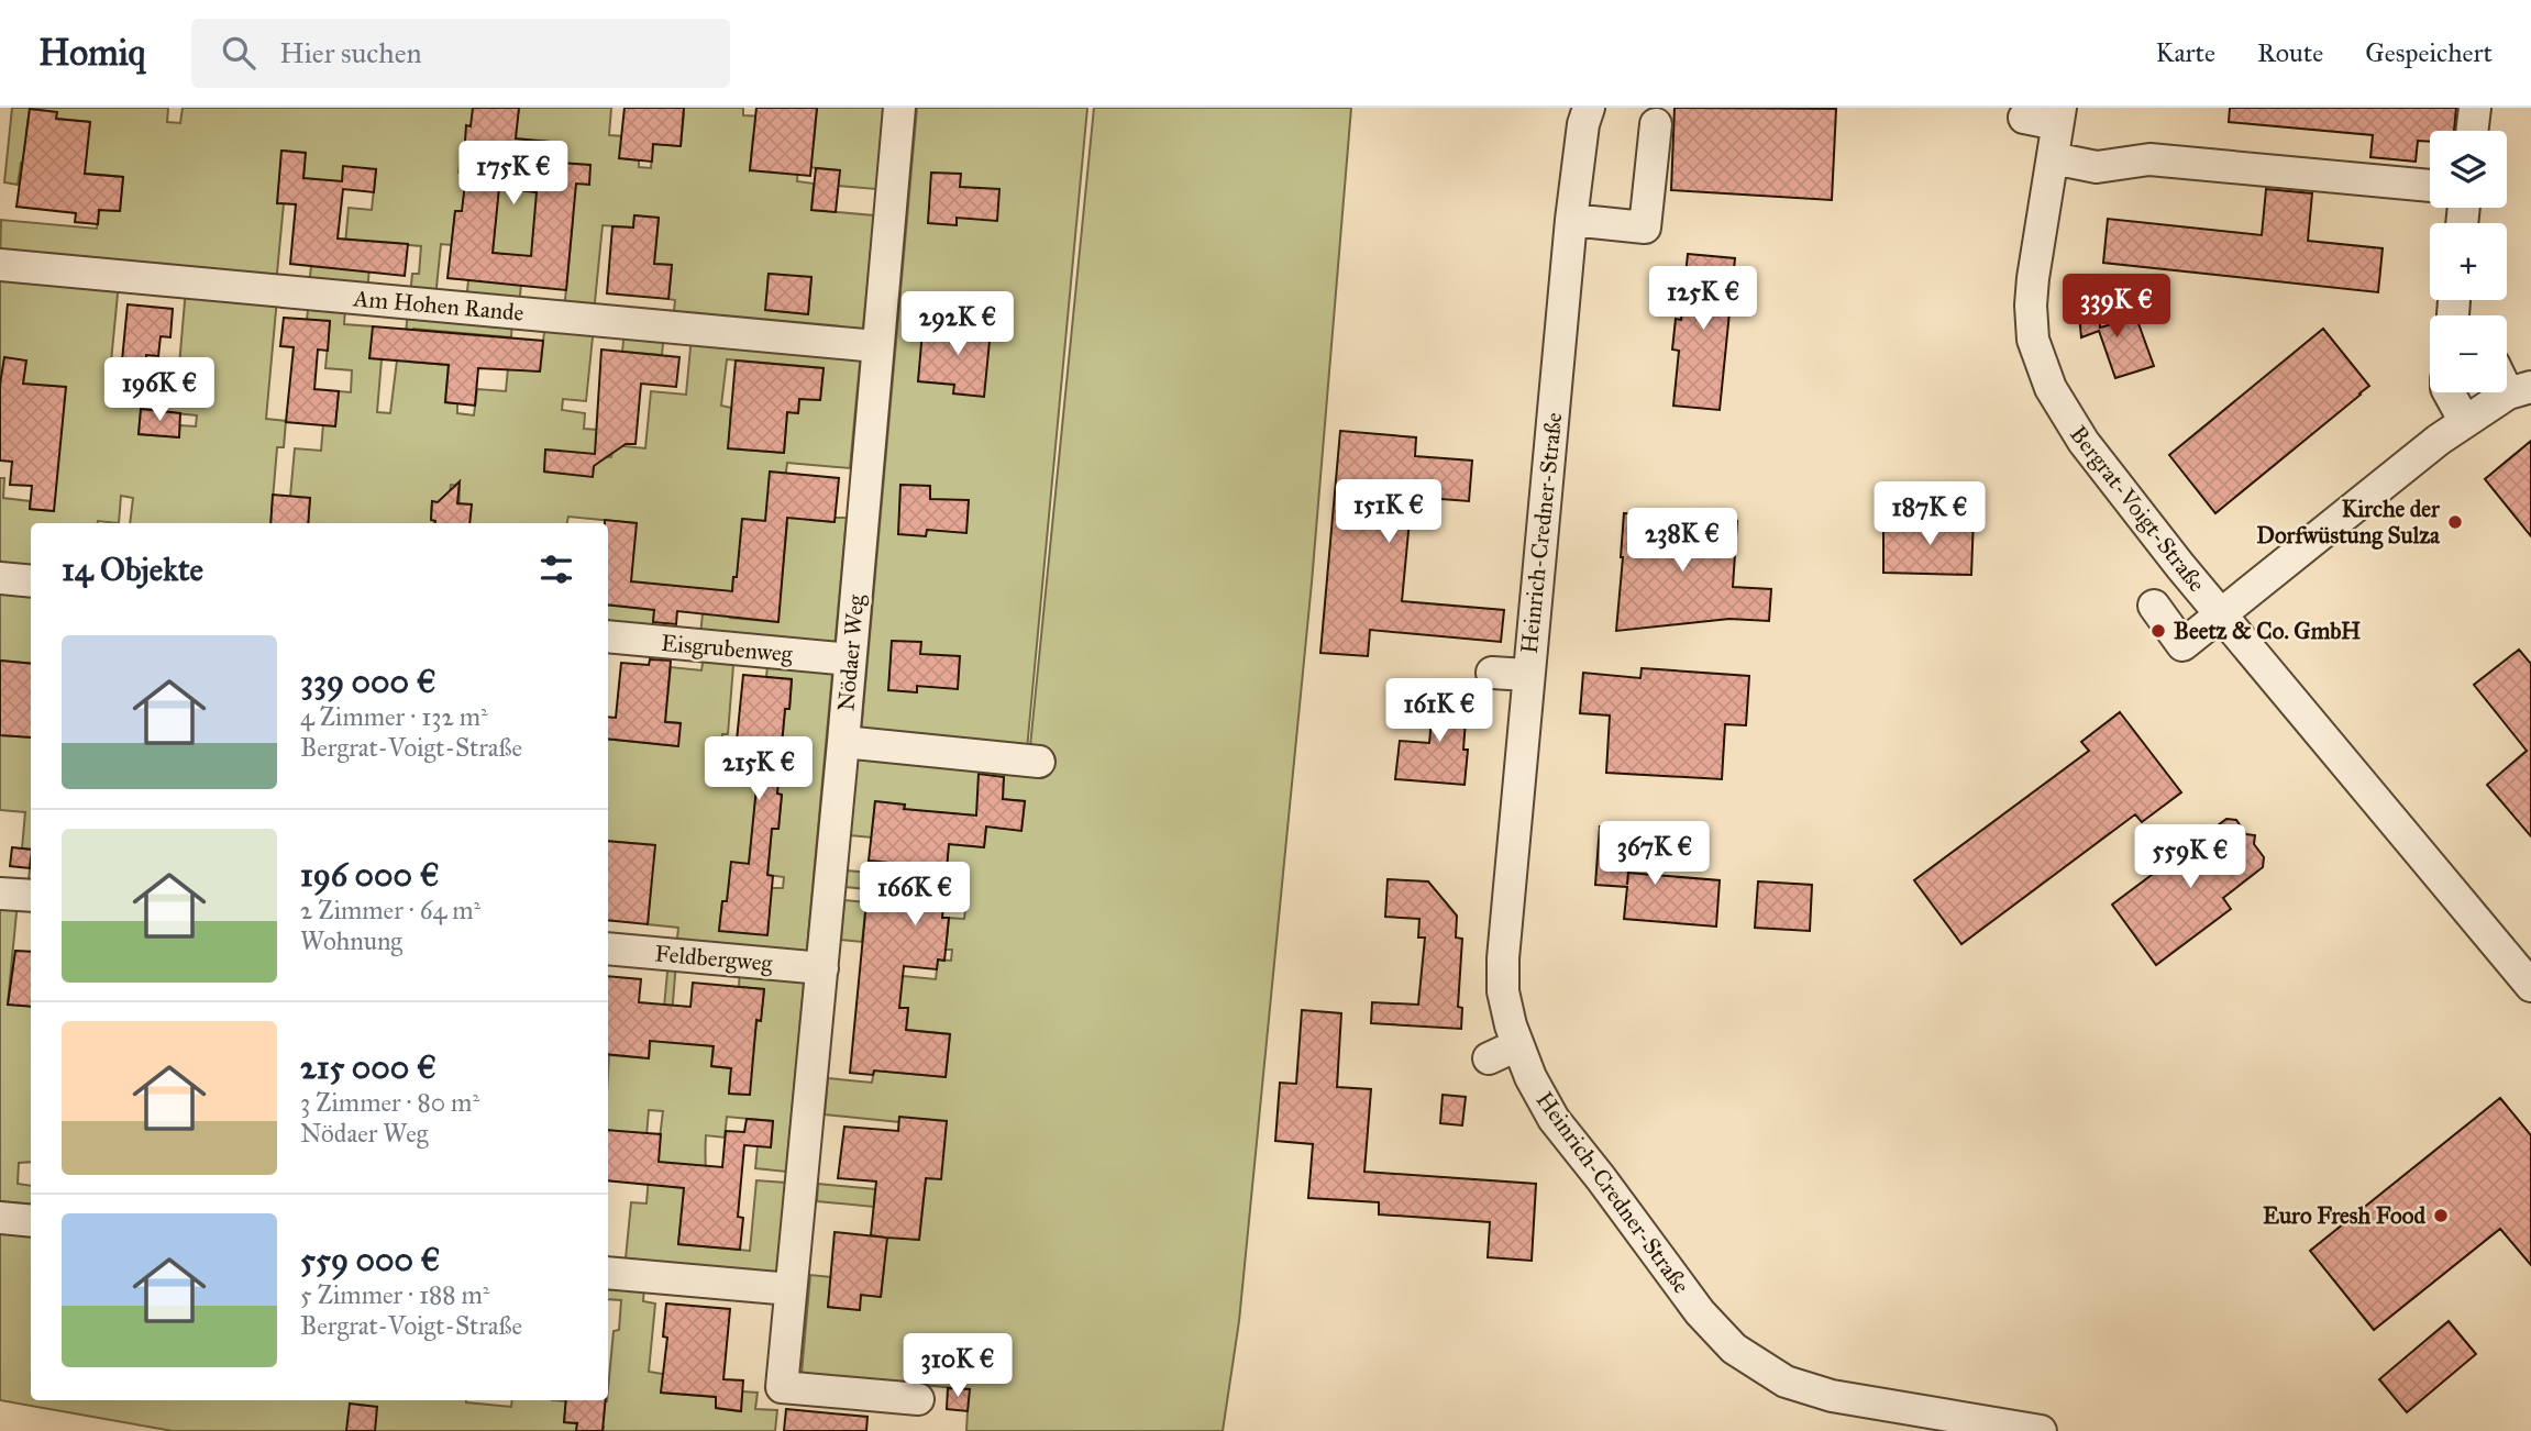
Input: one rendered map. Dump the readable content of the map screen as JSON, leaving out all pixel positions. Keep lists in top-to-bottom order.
{
  "streets": {
    "street": [
      "Am Hohen Rande",
      "Bergrat-Voigt-Straße",
      "Heinrich-Credner-Straße",
      "Eisgrubenweg",
      "Nödaer Weg",
      "Feldbergweg"
    ]
  },
  "crossings": [
    ["Am Hohen Rande", "Nödaer Weg"],
    ["Eisgrubenweg", "Nödaer Weg"],
    ["Nödaer Weg", "Feldbergweg"]
  ],
  "places": ["Kirche der Dorfwüstung Sulza", "Beetz & Co. GmbH", "Euro Fresh Food"],
  "page": {
    "header": "Homiq",
    "search": "Hier suchen",
    "nav": ["Karte", "Route", "Gespeichert"],
    "map_buttons": ["+", "−"],
    "price": [
      "175K €",
      "125K €",
      "339K €",
      "292K €",
      "196K €",
      "151K €",
      "187K €",
      "238K €",
      "161K €",
      "215K €",
      "367K €",
      "559K €",
      "166K €",
      "310K €"
    ],
    "heading": "14 Objekte",
    "list": [
      {
        "name": "339 000 €",
        "note": "4 Zimmer · 132 m² · Bergrat-Voigt-Straße"
      },
      {
        "name": "196 000 €",
        "note": "2 Zimmer · 64 m² · Wohnung"
      },
      {
        "name": "215 000 €",
        "note": "3 Zimmer · 80 m² · Nödaer Weg"
      },
      {
        "name": "559 000 €",
        "note": "5 Zimmer · 188 m² · Bergrat-Voigt-Straße"
      }
    ]
  }
}
